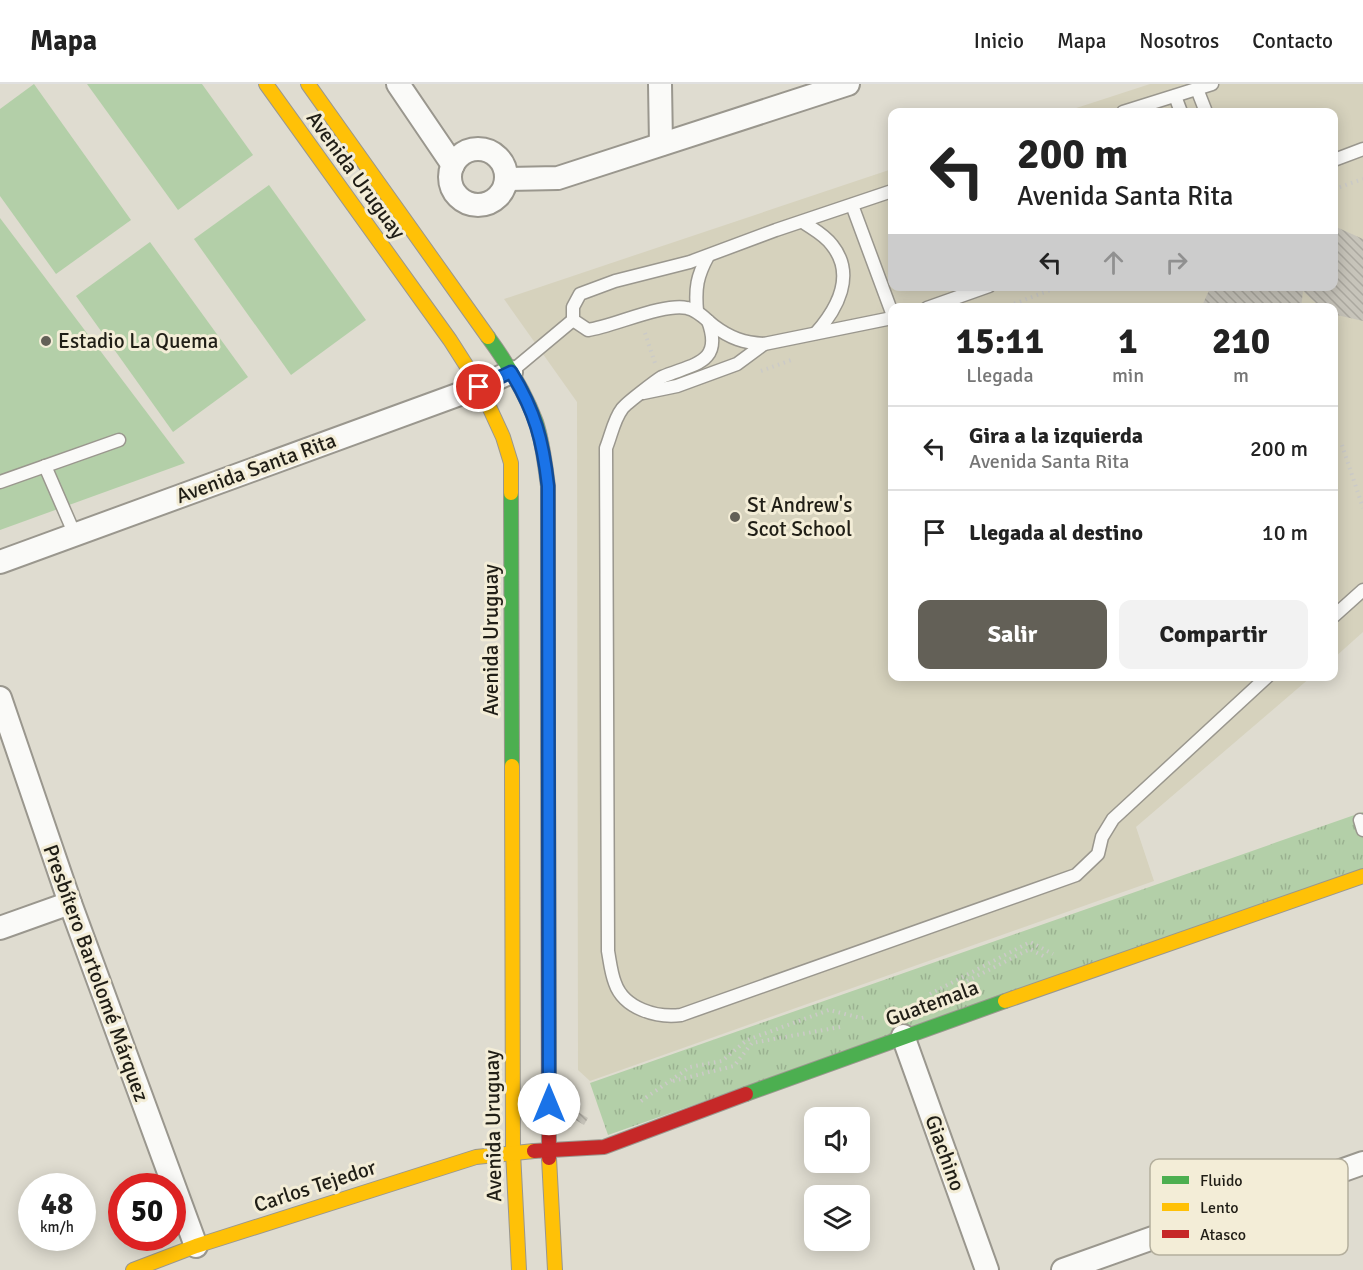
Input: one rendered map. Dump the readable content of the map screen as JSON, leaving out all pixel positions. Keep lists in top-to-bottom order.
{
  "streets": {
    "main road": ["Avenida Uruguay", "Guatemala", "Carlos Tejedor"],
    "street": ["Avenida Santa Rita", "Presbítero Bartolomé Márquez", "Giachino"]
  },
  "crossings": [
    ["Avenida Uruguay", "Avenida Santa Rita"],
    ["Avenida Uruguay", "Guatemala"],
    ["Avenida Uruguay", "Carlos Tejedor"],
    ["Presbítero Bartolomé Márquez", "Carlos Tejedor"],
    ["Guatemala", "Giachino"],
    ["Guatemala", "Carlos Tejedor"]
  ],
  "places": ["Estadio La Quema", "St Andrew's Scot School"],
  "legend": ["Fluido", "Lento", "Atasco"],
  "page": {
    "header": "Mapa",
    "nav": [
      "Inicio",
      "Mapa",
      "Nosotros",
      "Contacto"
    ],
    "turn": ["200 m", "Avenida Santa Rita"],
    "eta": [
      "15:11",
      "Llegada",
      "1",
      "min",
      "210",
      "m"
    ],
    "list": [
      {
        "name": "Gira a la izquierda",
        "note": "Avenida Santa Rita",
        "value": "200 m"
      },
      {
        "name": "Llegada al destino",
        "value": "10 m"
      }
    ],
    "buttons": ["Salir", "Compartir"],
    "speed": "48 km/h",
    "limit": "50"
  }
}
